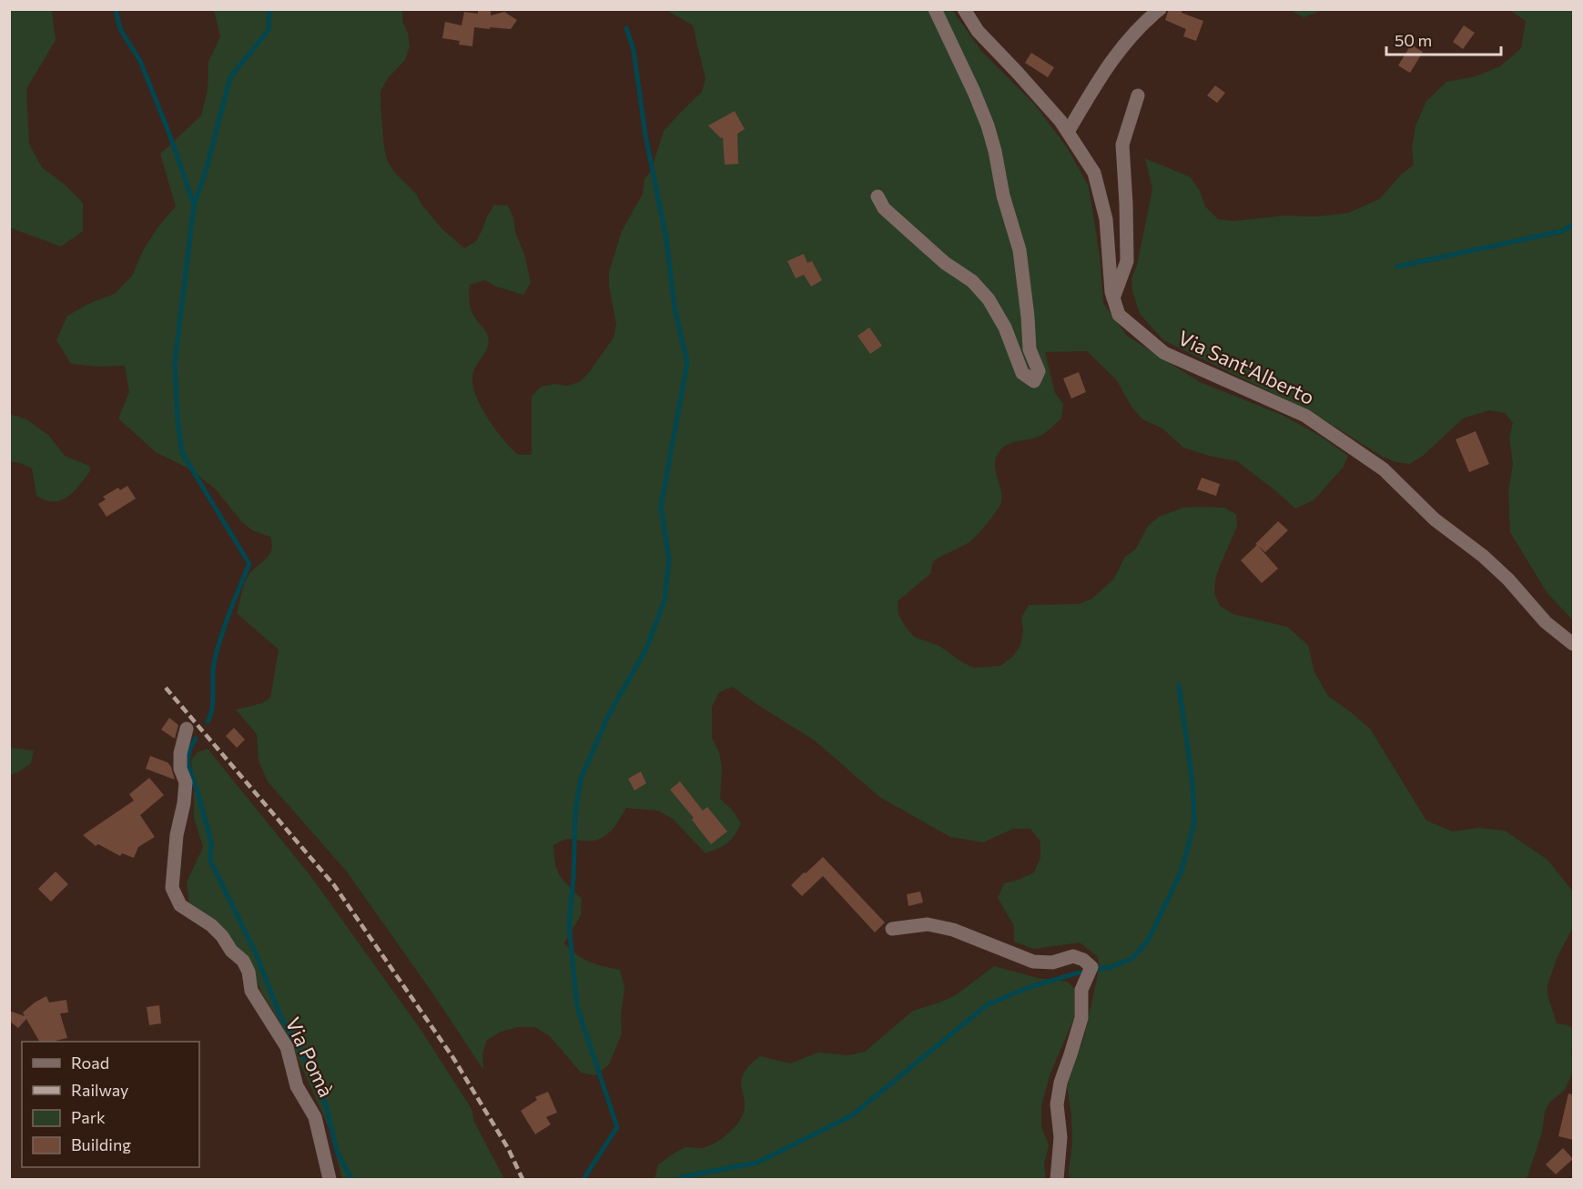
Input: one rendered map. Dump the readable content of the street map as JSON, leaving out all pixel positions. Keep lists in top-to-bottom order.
{
  "streets": {
    "street": ["Via Sant'Alberto", "Via Pomà"]
  },
  "legend": [
    "Road",
    "Railway",
    "Park",
    "Building"
  ],
  "scale_bar": "50 m"
}
